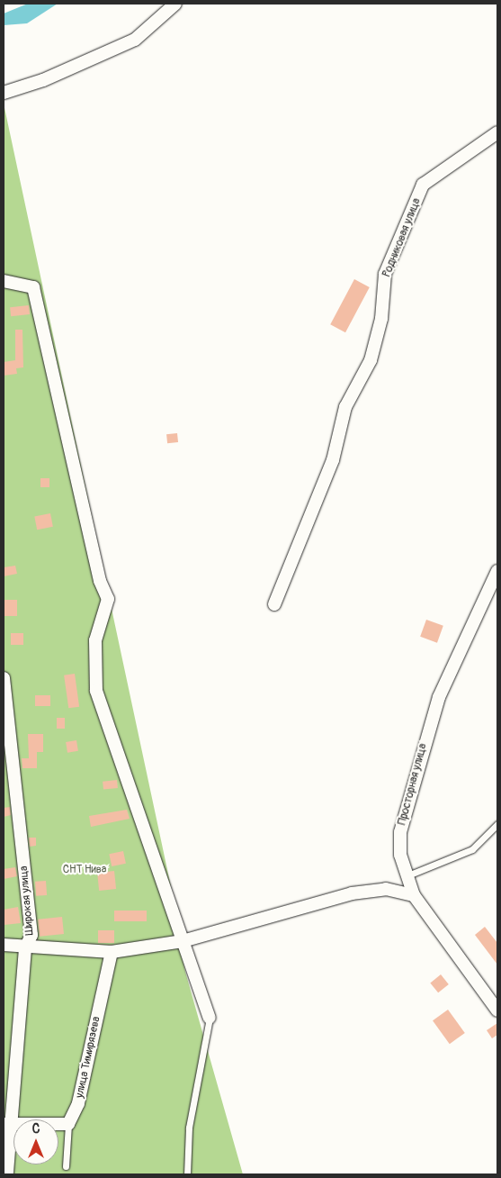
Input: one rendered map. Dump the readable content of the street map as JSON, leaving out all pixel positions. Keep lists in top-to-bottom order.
{
  "streets": {
    "street": [
      "Родниковая улица",
      "Просторная улица",
      "Широкая улица",
      "улица Тимирязева"
    ]
  },
  "parks": ["СНТ Нива"],
  "north": "top"
}
